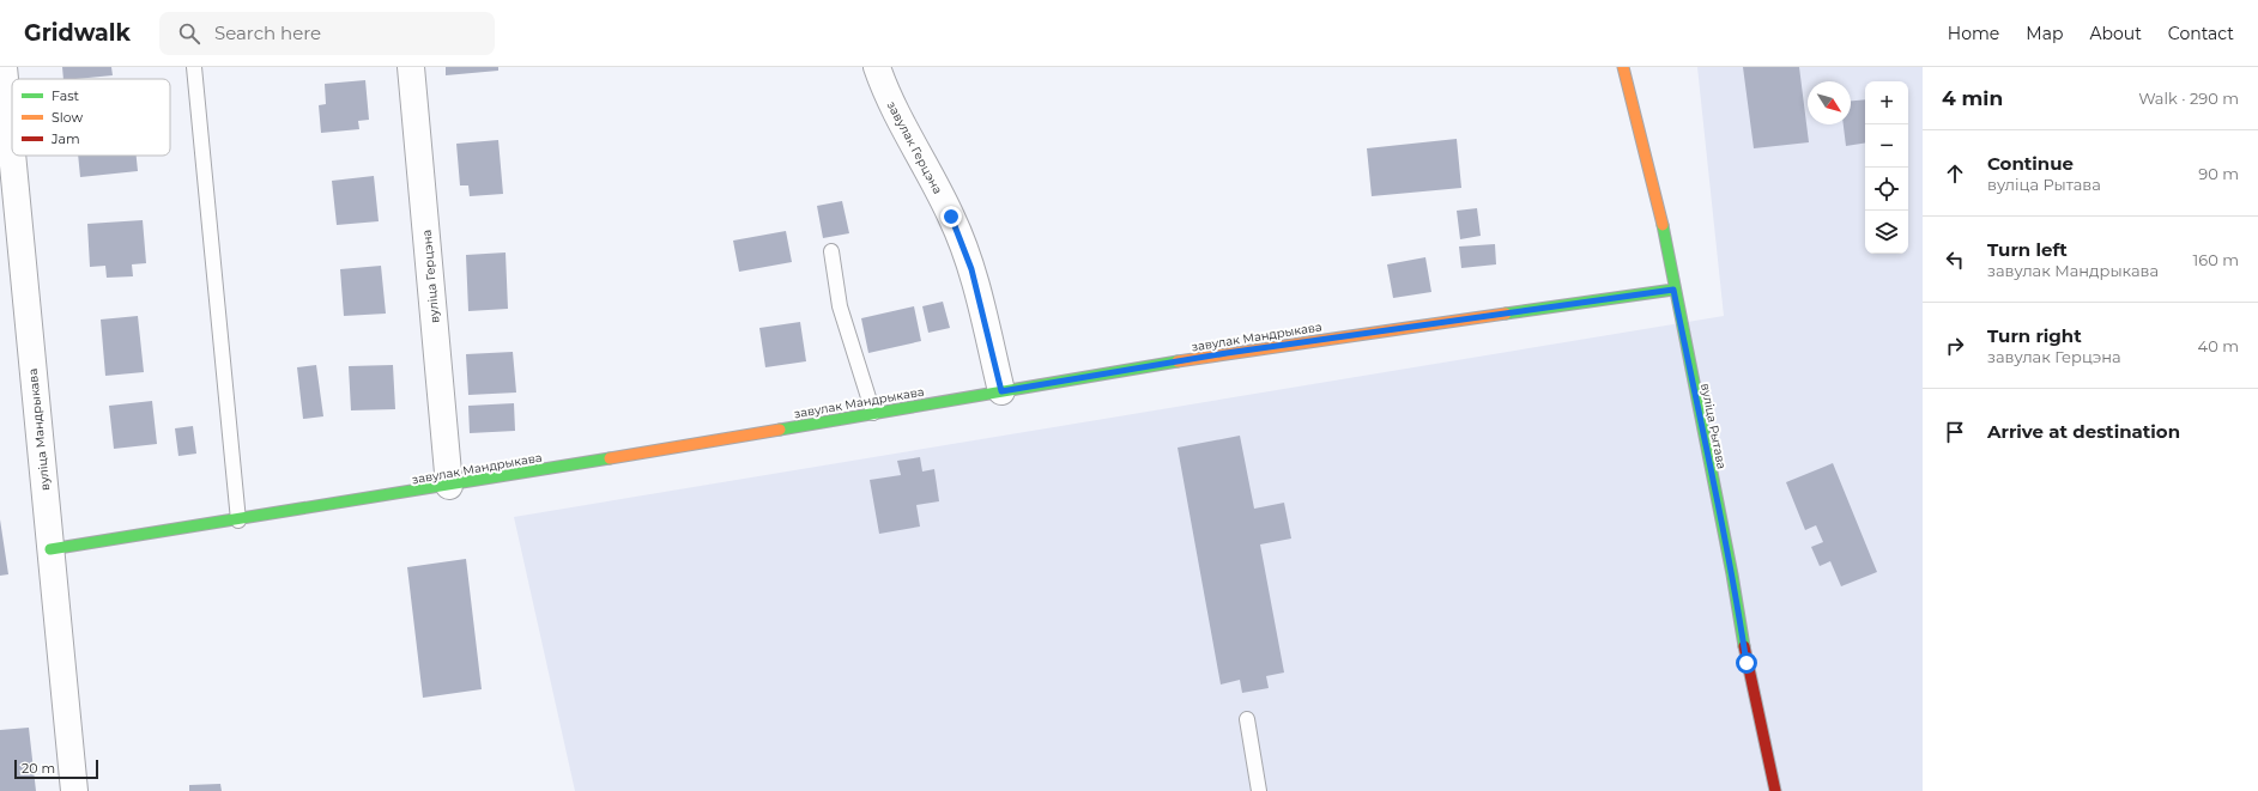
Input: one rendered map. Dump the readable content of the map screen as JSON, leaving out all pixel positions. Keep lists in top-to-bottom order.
{
  "streets": {
    "street": [
      "завулак Герцэна",
      "вуліца Герцэна",
      "завулак Мандрыкава",
      "вуліца Рытава",
      "вуліца Мандрыкава"
    ]
  },
  "crossings": [
    ["завулак Герцэна", "завулак Мандрыкава"],
    ["вуліца Герцэна", "завулак Мандрыкава"],
    ["завулак Мандрыкава", "вуліца Рытава"],
    ["завулак Мандрыкава", "вуліца Мандрыкава"]
  ],
  "legend": ["Fast", "Slow", "Jam"],
  "scale_bar": "20 m",
  "north": "bottom right",
  "page": {
    "header": "Gridwalk",
    "search": "Search here",
    "nav": [
      "Home",
      "Map",
      "About",
      "Contact"
    ],
    "heading": ["4 min", "Walk · 290 m"],
    "map_buttons": ["+", "−"],
    "list": [
      ["Continue", "вуліца Рытава", "90 m"],
      ["Turn left", "завулак Мандрыкава", "160 m"],
      ["Turn right", "завулак Герцэна", "40 m"],
      "Arrive at destination"
    ],
    "scale": "20 m"
  }
}
